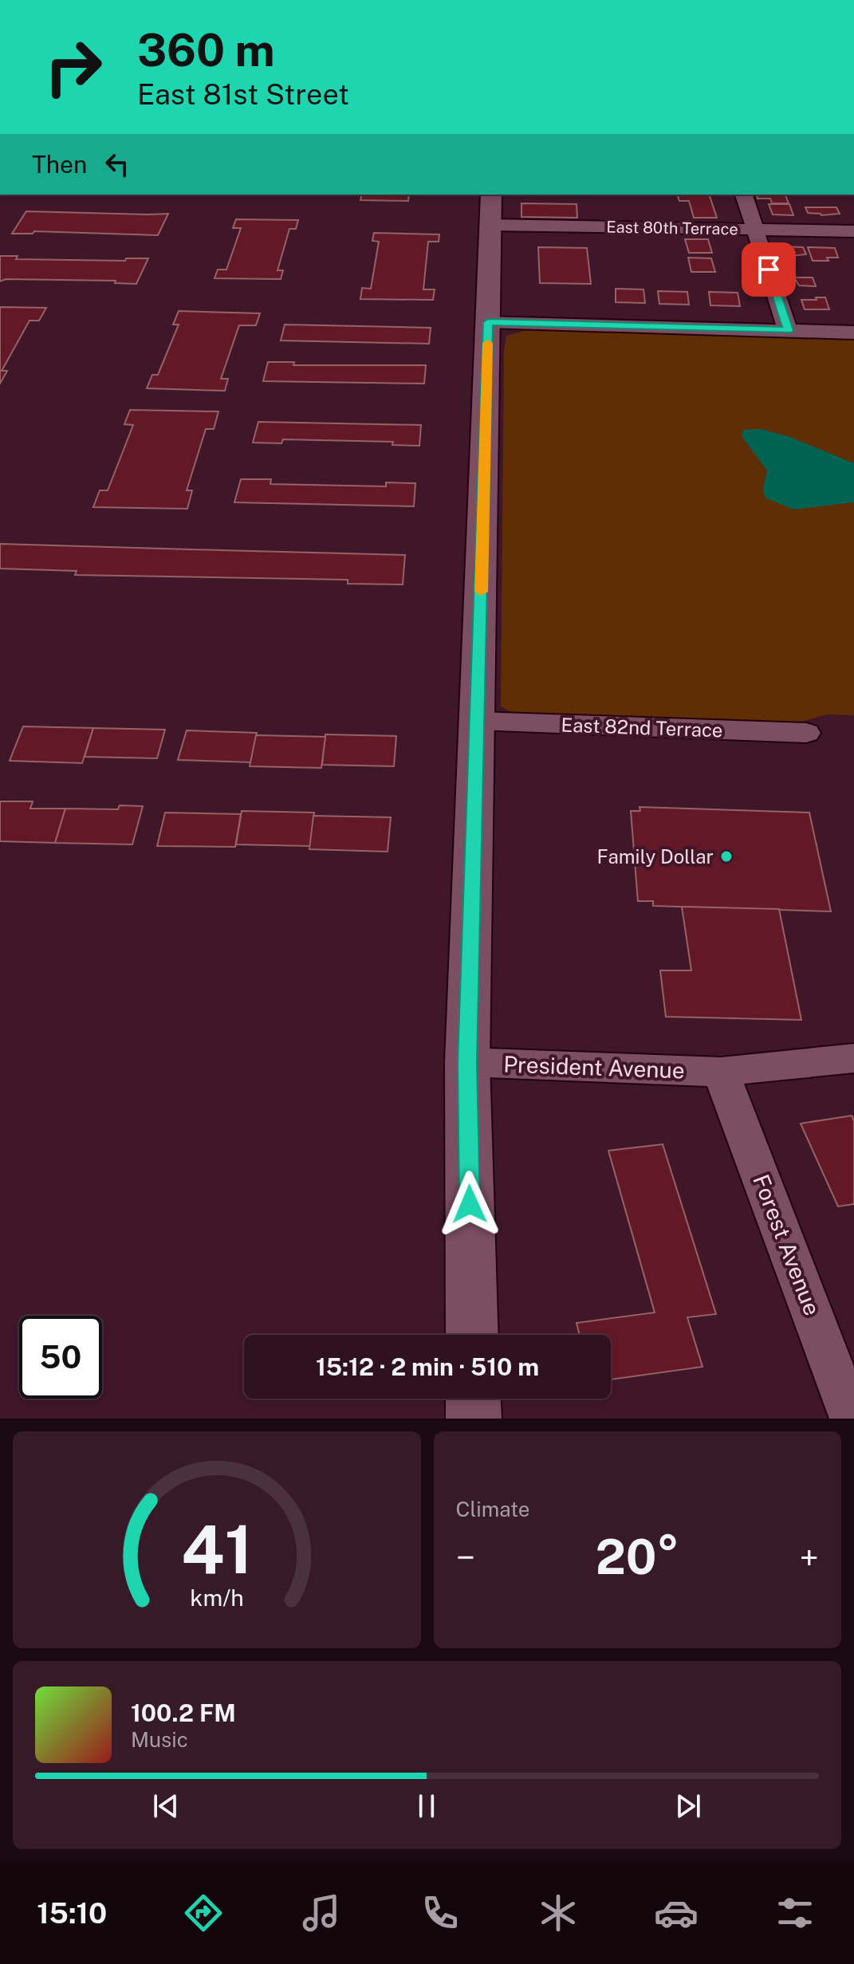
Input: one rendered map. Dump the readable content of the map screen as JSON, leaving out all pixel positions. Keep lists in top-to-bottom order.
{
  "streets": {
    "street": [
      "East 80th Terrace",
      "East 82nd Terrace",
      "President Avenue",
      "Forest Avenue"
    ]
  },
  "crossings": [
    ["President Avenue", "Forest Avenue"]
  ],
  "places": ["Family Dollar"],
  "page": {
    "turn": ["360 m", "East 81st Street"],
    "then": "Then",
    "limit": "50",
    "trip": "15:12 · 2 min · 510 m",
    "tile": "Climate",
    "heat": ["−", "20°", "+"],
    "song": ["100.2 FM", "Music"],
    "tabs": "15:10",
    "gauge": ["41", "km/h"]
  }
}
